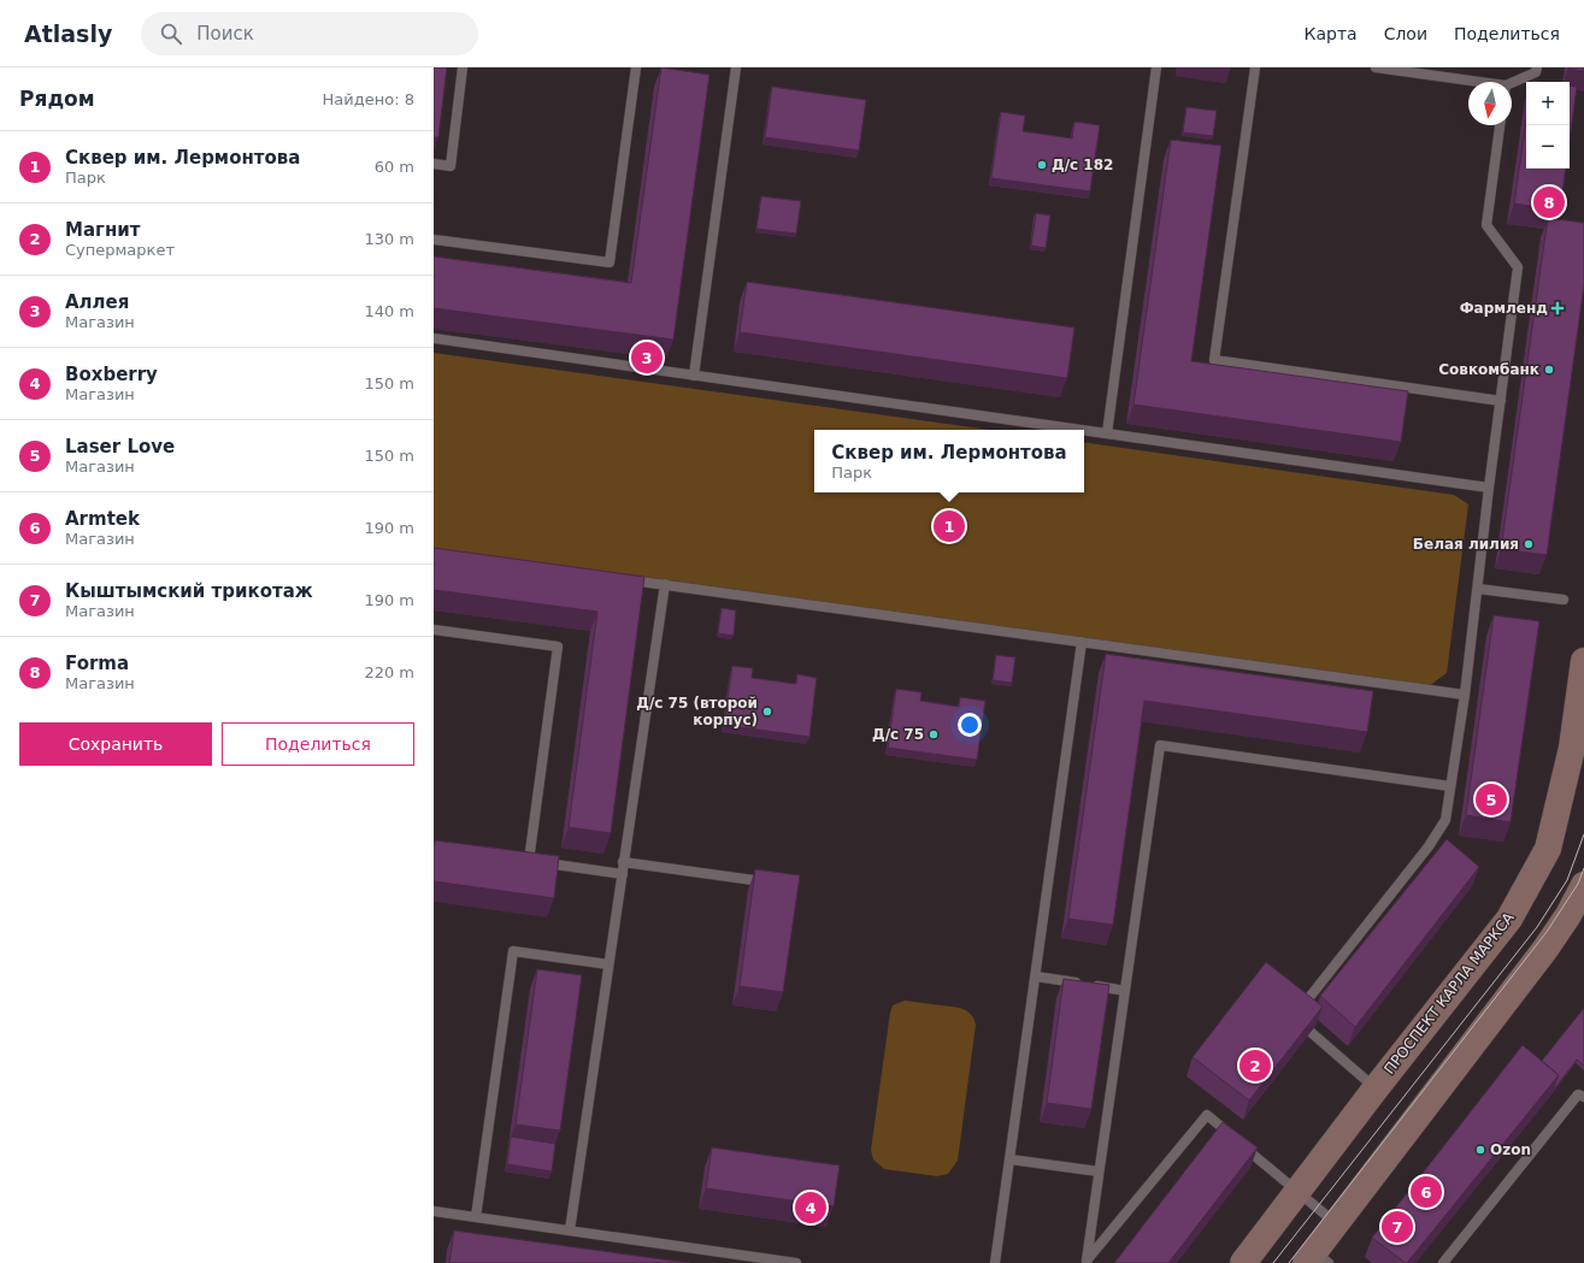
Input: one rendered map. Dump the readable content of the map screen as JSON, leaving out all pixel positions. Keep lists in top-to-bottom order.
{
  "streets": {
    "main road": ["ПРОСПЕКТ КАРЛА МАРКСА"]
  },
  "places": {
    "other": [
      "Д/с 182",
      "Совкомбанк",
      "Белая лилия",
      "Д/с 75 (второй корпус)",
      "Д/с 75",
      "Ozon"
    ],
    "health": ["Фармленд"]
  },
  "north": "bottom",
  "page": {
    "header": "Atlasly",
    "search": "Поиск",
    "nav": ["Карта", "Слои", "Поделиться"],
    "heading": ["Рядом", "Найдено: 8"],
    "map_buttons": ["+", "−"],
    "list": [
      {
        "mark": "1",
        "name": "Сквер им. Лермонтова",
        "note": "Парк",
        "value": "60 m"
      },
      {
        "mark": "2",
        "name": "Магнит",
        "note": "Супермаркет",
        "value": "130 m"
      },
      {
        "mark": "3",
        "name": "Аллея",
        "note": "Магазин",
        "value": "140 m"
      },
      {
        "mark": "4",
        "name": "Boxberry",
        "note": "Магазин",
        "value": "150 m"
      },
      {
        "mark": "5",
        "name": "Laser Love",
        "note": "Магазин",
        "value": "150 m"
      },
      {
        "mark": "6",
        "name": "Armtek",
        "note": "Магазин",
        "value": "190 m"
      },
      {
        "mark": "7",
        "name": "Кыштымский трикотаж",
        "note": "Магазин",
        "value": "190 m"
      },
      {
        "mark": "8",
        "name": "Forma",
        "note": "Магазин",
        "value": "220 m"
      }
    ],
    "pins": [
      "8",
      "3",
      "1",
      "5",
      "2",
      "6",
      "4",
      "7"
    ],
    "popup": ["Сквер им. Лермонтова", "Парк"],
    "buttons": ["Сохранить", "Поделиться"]
  }
}
